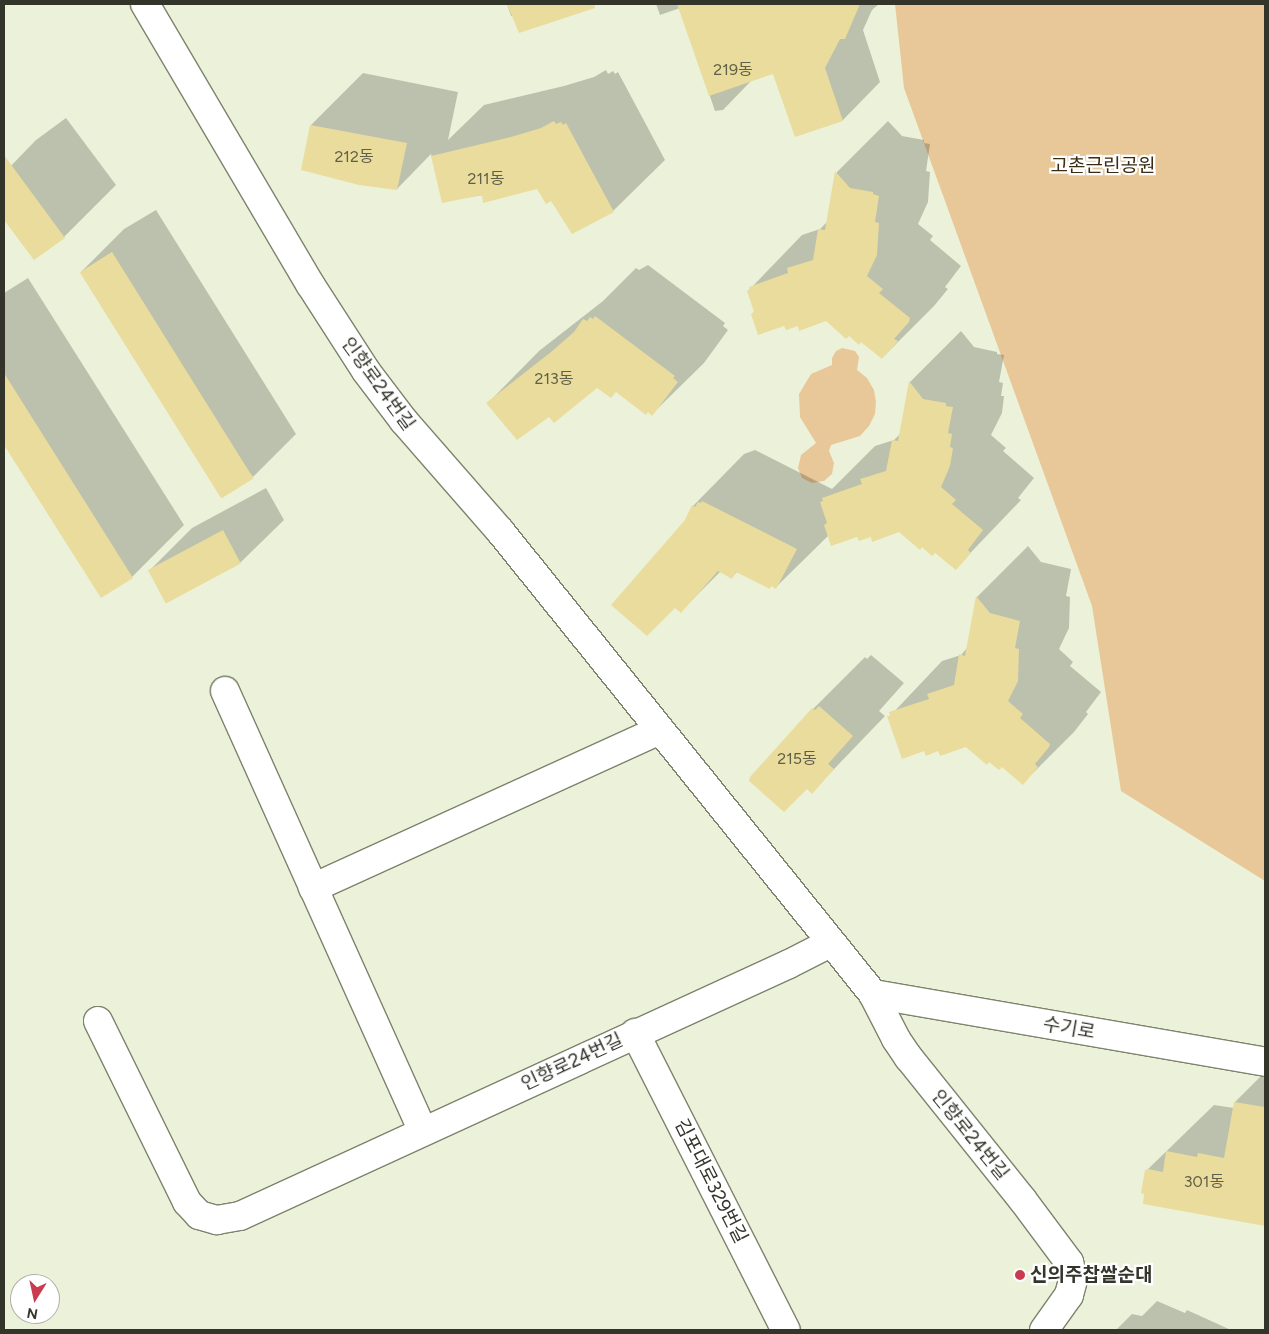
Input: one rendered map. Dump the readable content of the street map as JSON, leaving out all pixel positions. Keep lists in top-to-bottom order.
{
  "streets": {
    "street": ["인향로24번길", "수기로", "김포대로329번길"]
  },
  "crossings": [
    ["인향로24번길", "수기로"],
    ["인향로24번길", "김포대로329번길"]
  ],
  "parks": ["고촌근린공원"],
  "places": ["신의주찹쌀순대"],
  "house_numbers": [
    "219동",
    "212동",
    "211동",
    "213동",
    "215동",
    "301동"
  ],
  "north": "bottom"
}
